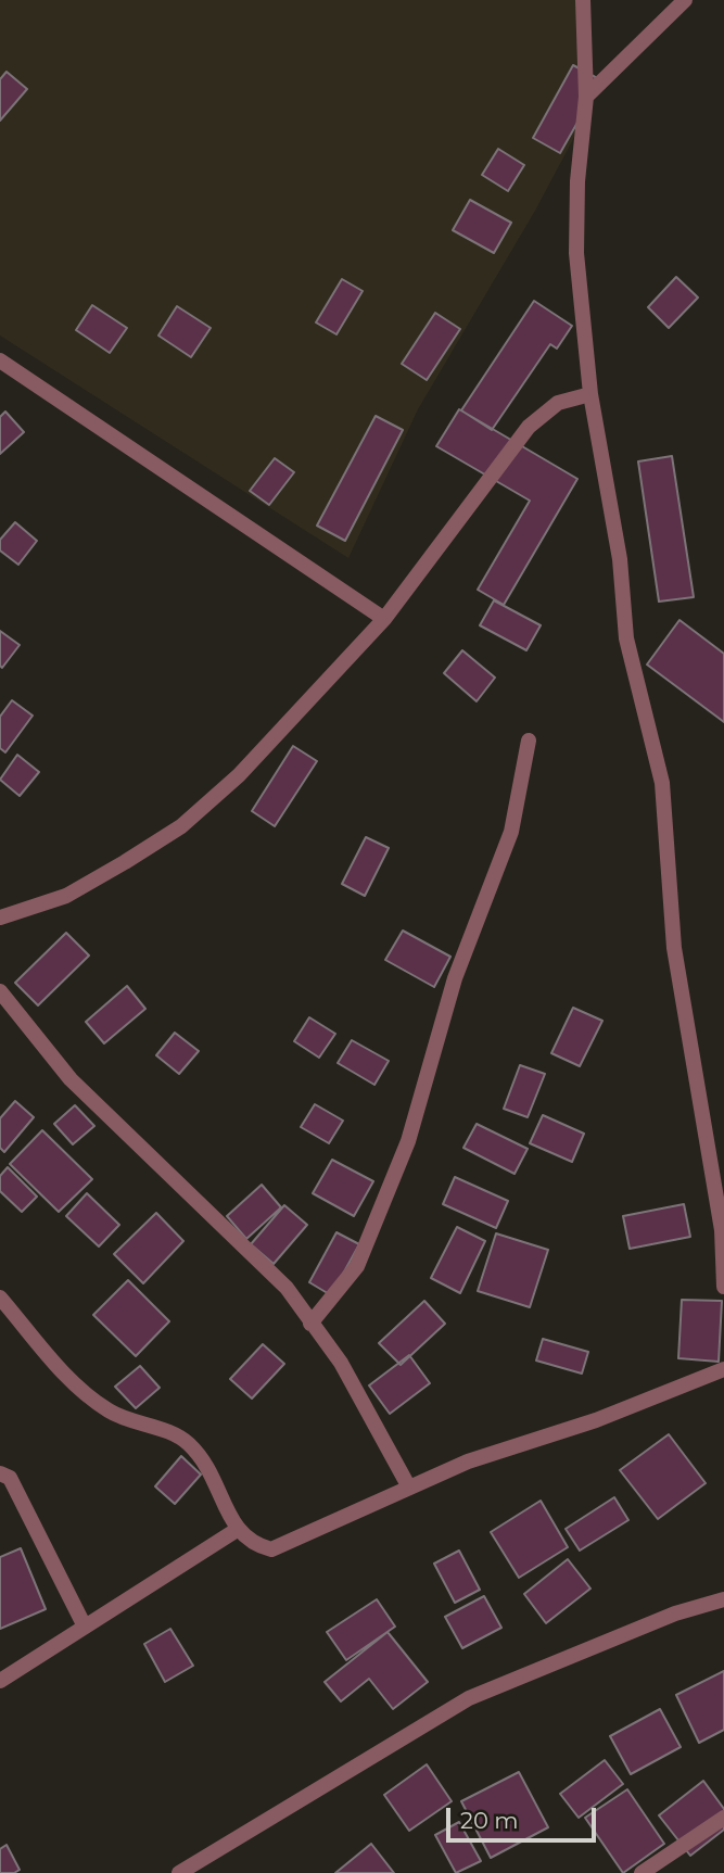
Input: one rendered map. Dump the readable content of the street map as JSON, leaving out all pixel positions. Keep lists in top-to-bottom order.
{
  "scale_bar": "20 m"
}
